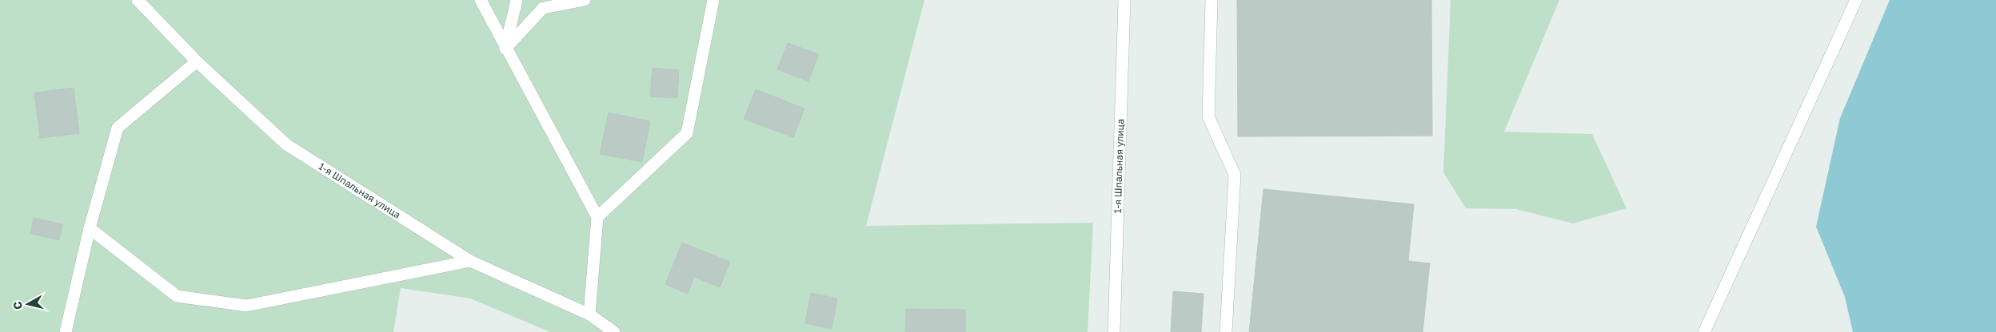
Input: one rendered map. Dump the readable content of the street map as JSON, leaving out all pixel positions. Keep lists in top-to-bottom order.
{
  "streets": {
    "street": ["1-я Шпальная улица"]
  },
  "north": "left"
}
